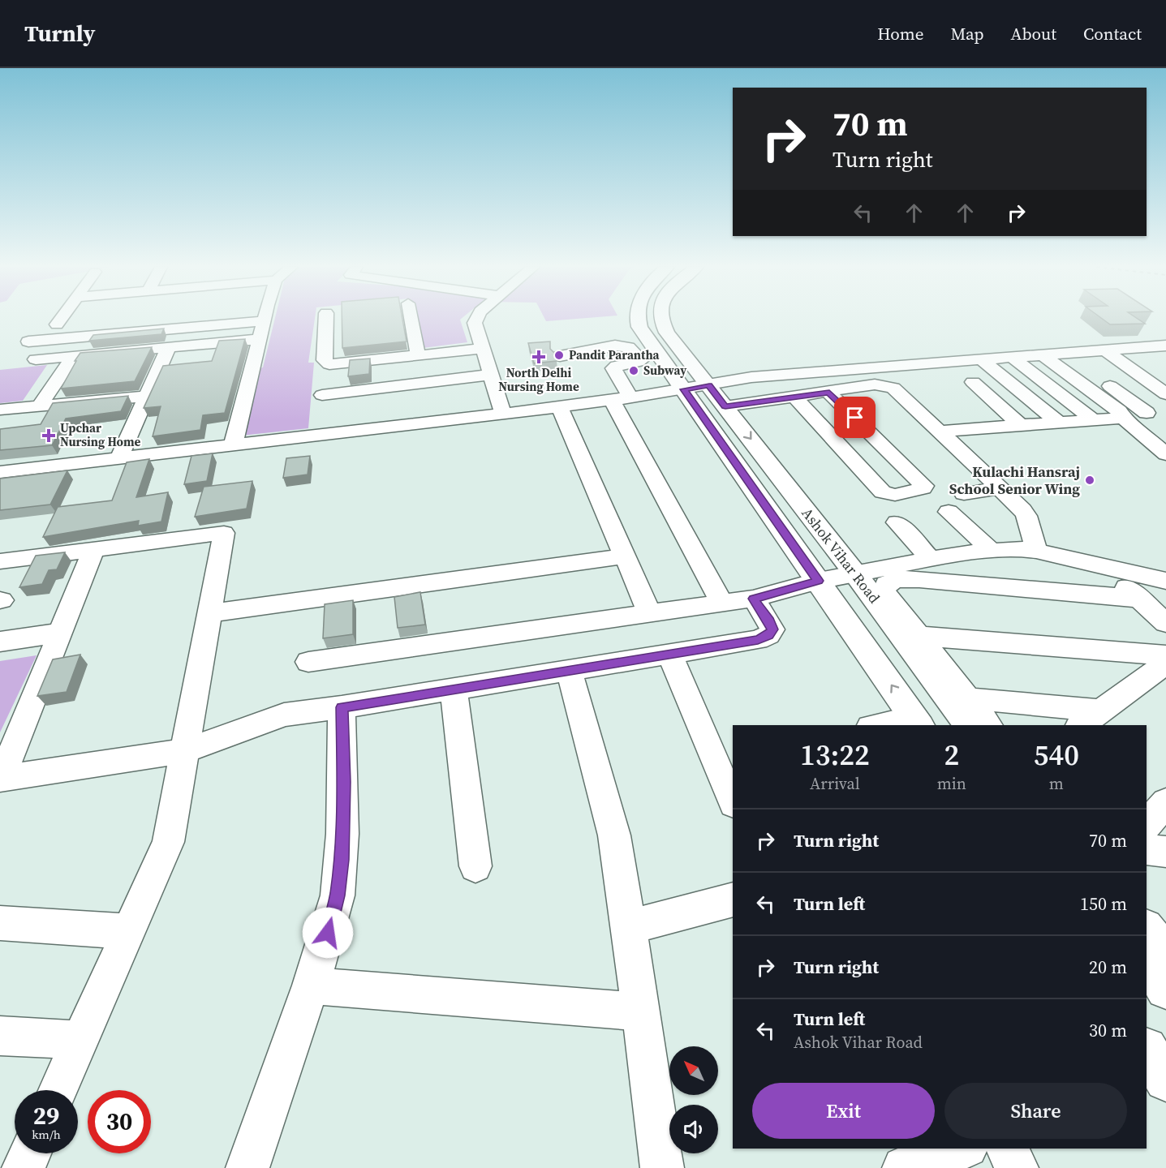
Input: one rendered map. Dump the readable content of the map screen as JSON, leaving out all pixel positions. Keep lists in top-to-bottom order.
{
  "streets": {
    "main road": ["Ashok Vihar Road"]
  },
  "places": {
    "other": ["Pandit Parantha", "Subway", "Kulachi Hansraj School Senior Wing"],
    "health": ["North Delhi Nursing Home", "Upchar Nursing Home"]
  },
  "north": "top left",
  "page": {
    "header": "Turnly",
    "nav": [
      "Home",
      "Map",
      "About",
      "Contact"
    ],
    "turn": ["70 m", "Turn right"],
    "eta": [
      "13:22",
      "Arrival",
      "2",
      "min",
      "540",
      "m"
    ],
    "list": [
      {
        "name": "Turn right",
        "value": "70 m"
      },
      {
        "name": "Turn left",
        "value": "150 m"
      },
      {
        "name": "Turn right",
        "value": "20 m"
      },
      {
        "name": "Turn left",
        "note": "Ashok Vihar Road",
        "value": "30 m"
      }
    ],
    "buttons": ["Exit", "Share"],
    "speed": "29 km/h",
    "limit": "30"
  }
}
